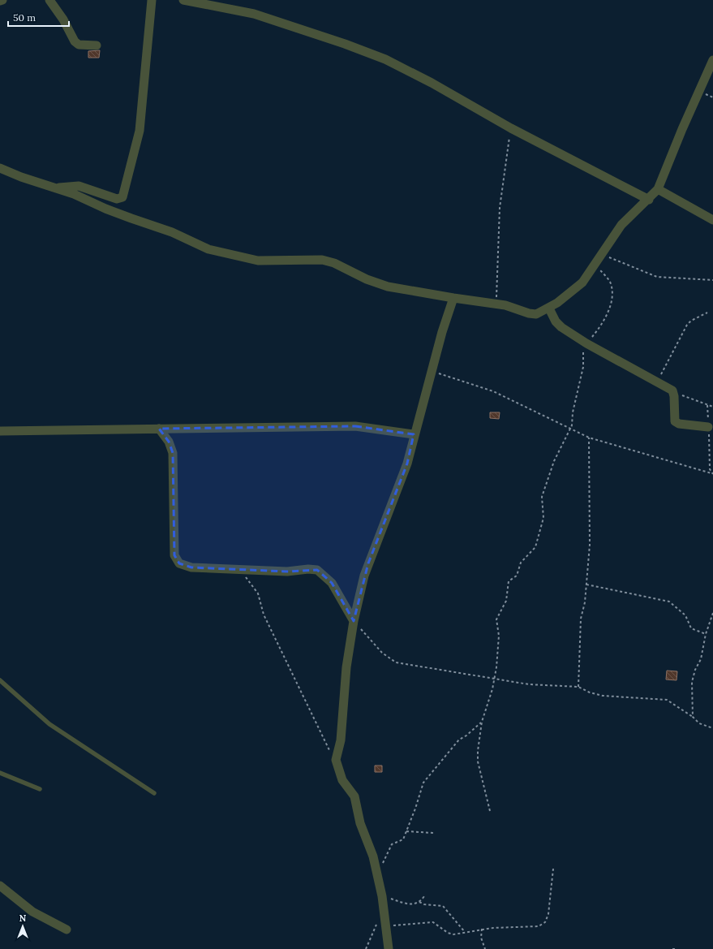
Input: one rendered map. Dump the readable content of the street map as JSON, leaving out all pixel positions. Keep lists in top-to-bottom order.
{
  "scale_bar": "50 m",
  "north": "top"
}
